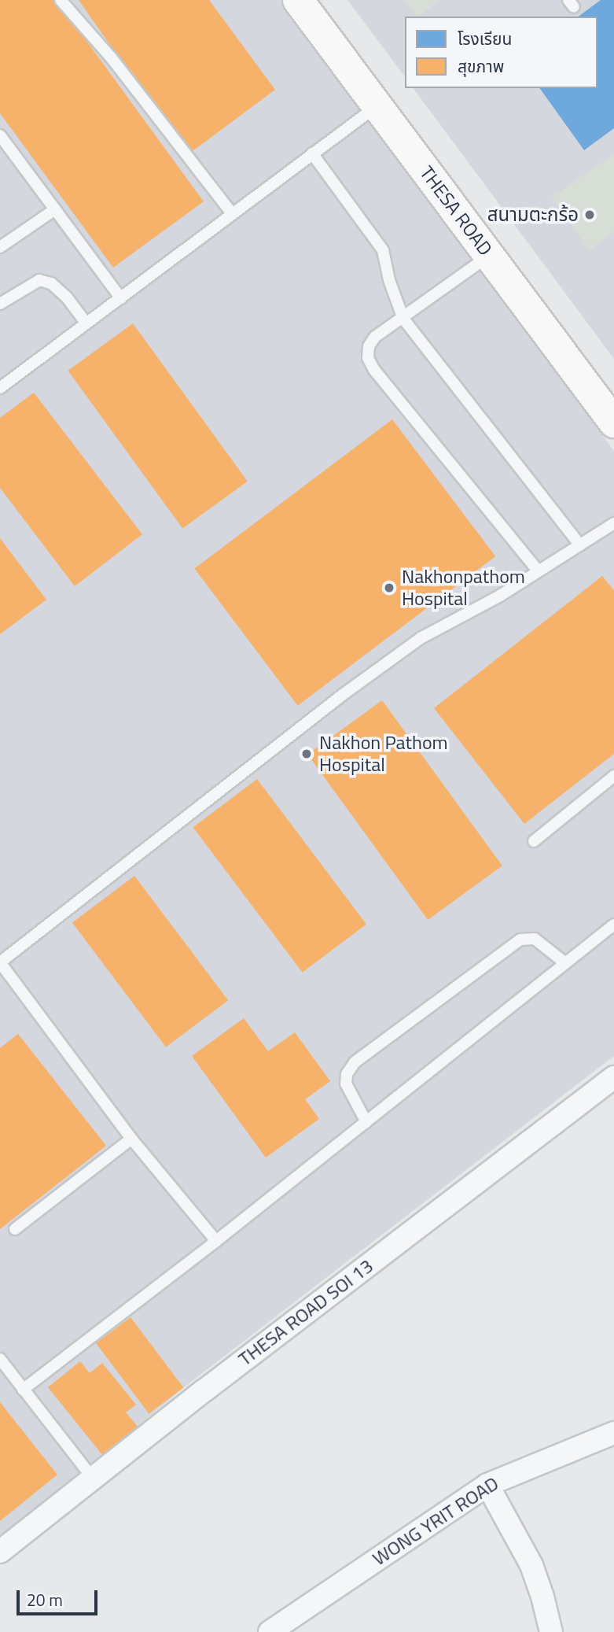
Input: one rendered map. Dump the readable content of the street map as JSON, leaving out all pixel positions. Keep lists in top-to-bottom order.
{
  "streets": {
    "main road": ["THESA ROAD"],
    "street": ["THESA ROAD SOI 13", "WONG YRIT ROAD"]
  },
  "places": ["สนามตะกร้อ", "Nakhonpathom Hospital", "Nakhon Pathom Hospital"],
  "legend": ["โรงเรียน", "สุขภาพ"],
  "scale_bar": "20 m"
}
